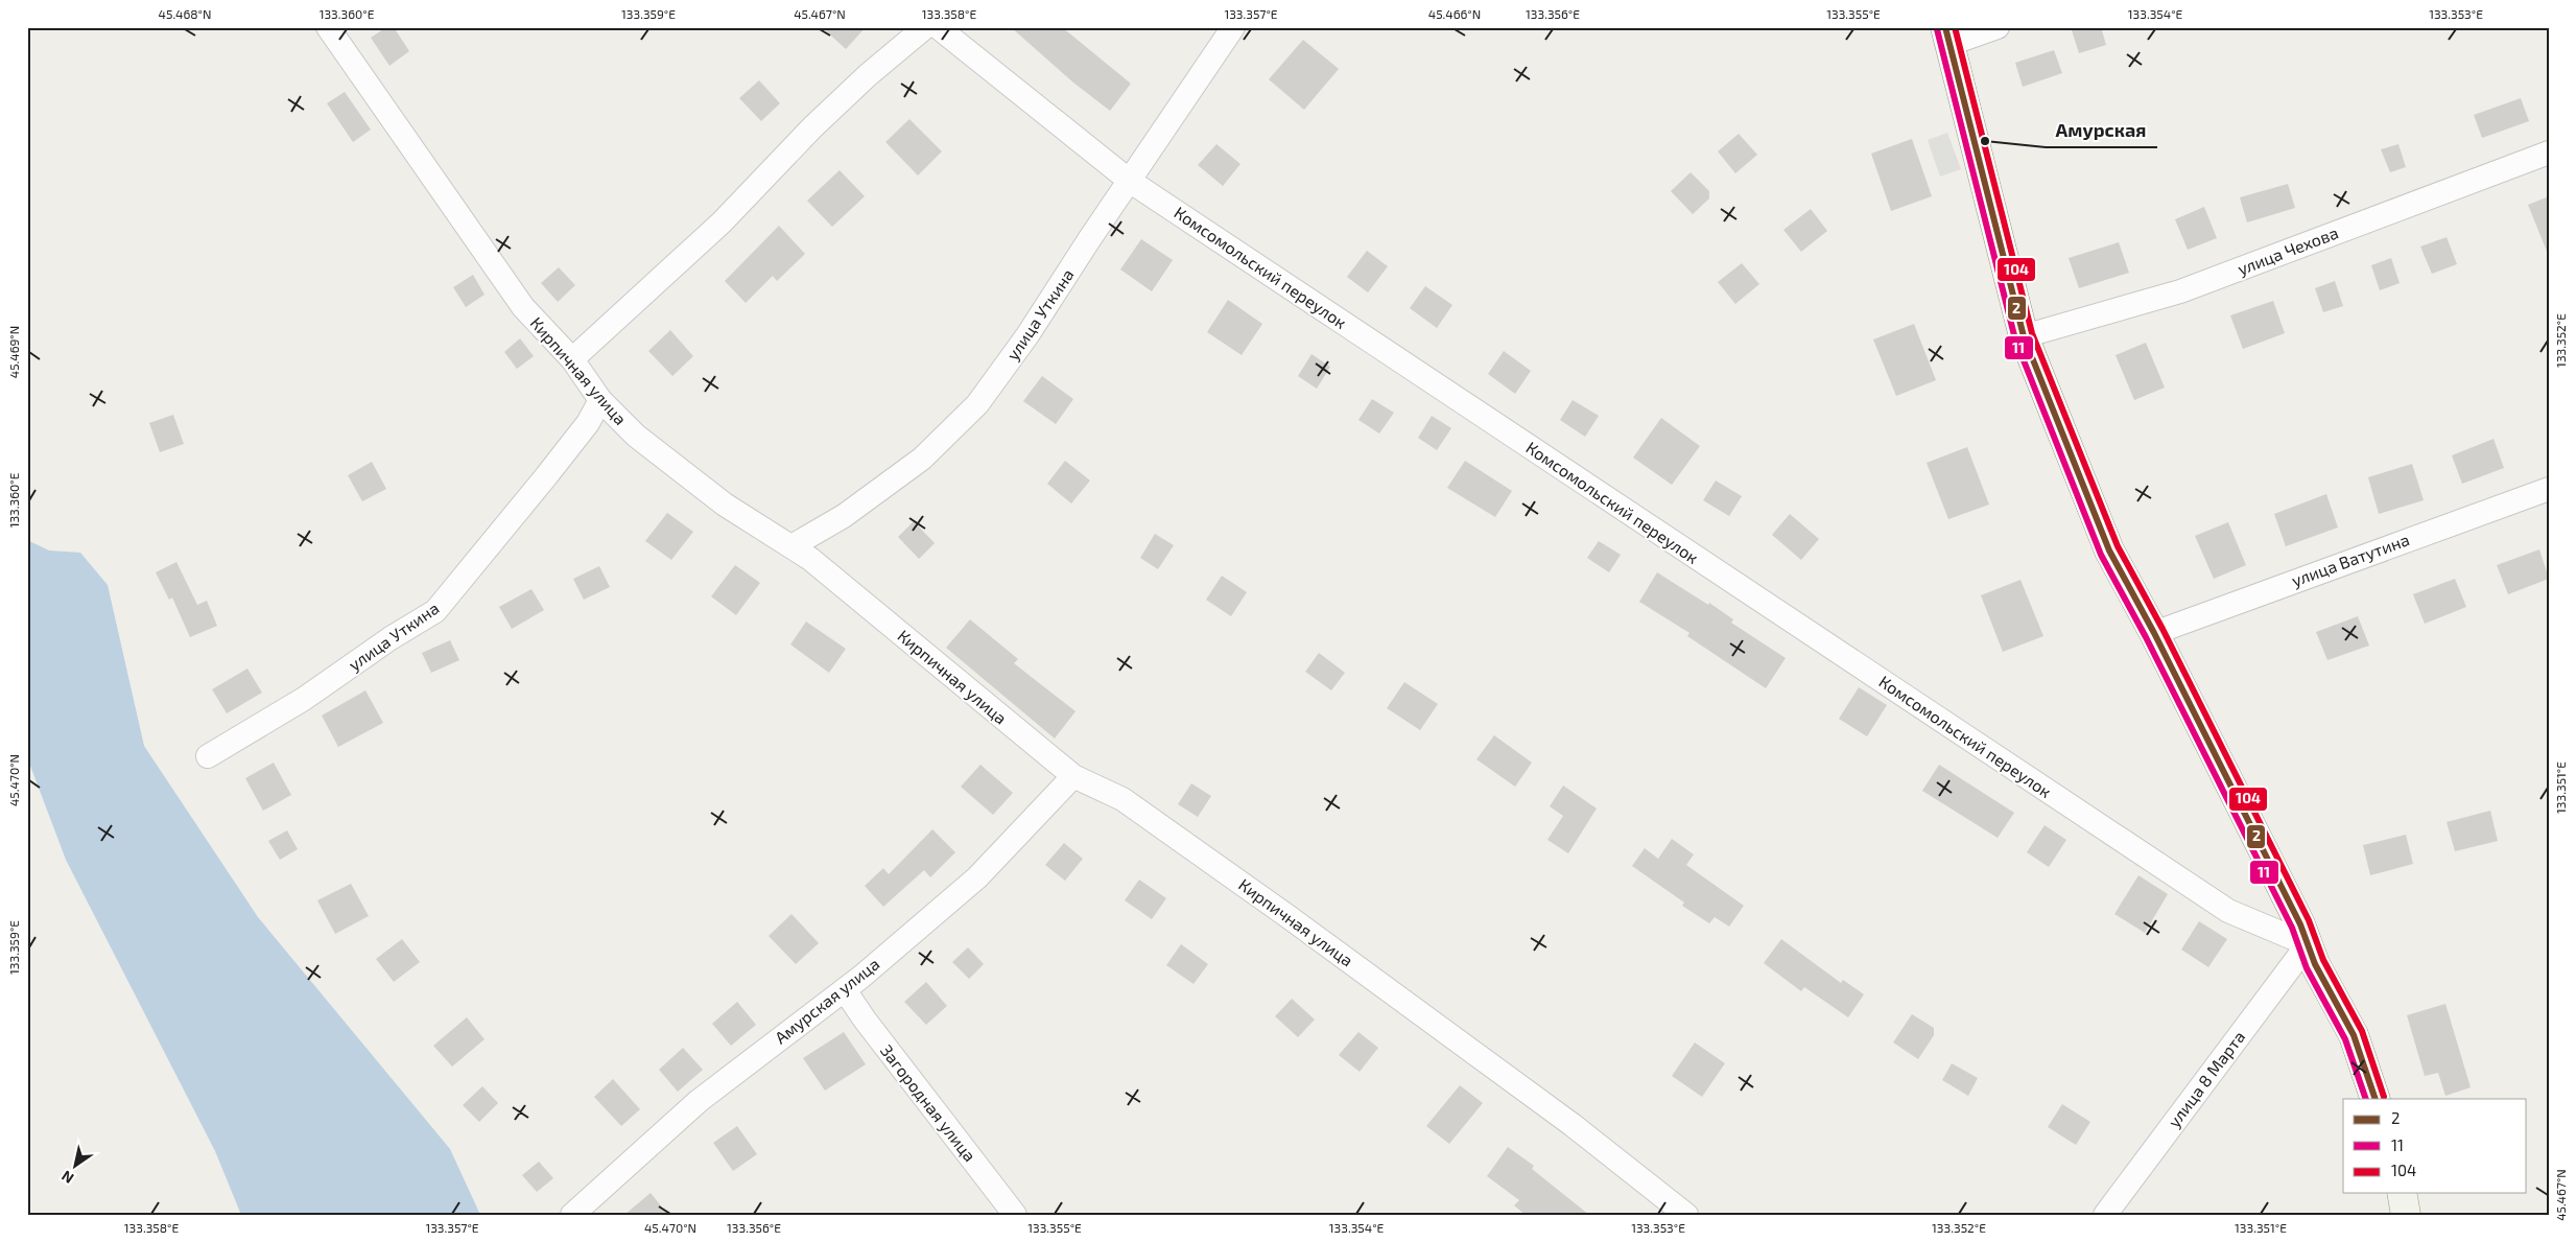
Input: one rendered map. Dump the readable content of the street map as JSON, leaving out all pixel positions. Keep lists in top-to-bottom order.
{
  "streets": {
    "street": [
      "улица Чехова",
      "Комсомольский переулок",
      "улица Уткина",
      "Кирпичная улица",
      "улица Ватутина",
      "Амурская улица",
      "улица 8 Марта",
      "Загородная улица"
    ]
  },
  "crossings": [
    ["Комсомольский переулок", "улица Уткина"],
    ["Комсомольский переулок", "улица 8 Марта"],
    ["улица Уткина", "Кирпичная улица"],
    ["Кирпичная улица", "Амурская улица"],
    ["Амурская улица", "Загородная улица"]
  ],
  "places": ["Амурская"],
  "lines": ["transit line 2", "transit line 104", "transit line 11"],
  "legend": ["2", "11", "104"],
  "north": "bottom left",
  "coordinates": [
    "45.468°N",
    "133.360°E",
    "133.359°E",
    "45.467°N",
    "133.358°E",
    "133.357°E",
    "45.466°N",
    "133.356°E",
    "133.355°E",
    "133.354°E",
    "133.353°E",
    "133.352°E",
    "45.469°N",
    "45.470°N",
    "133.351°E"
  ]
}
